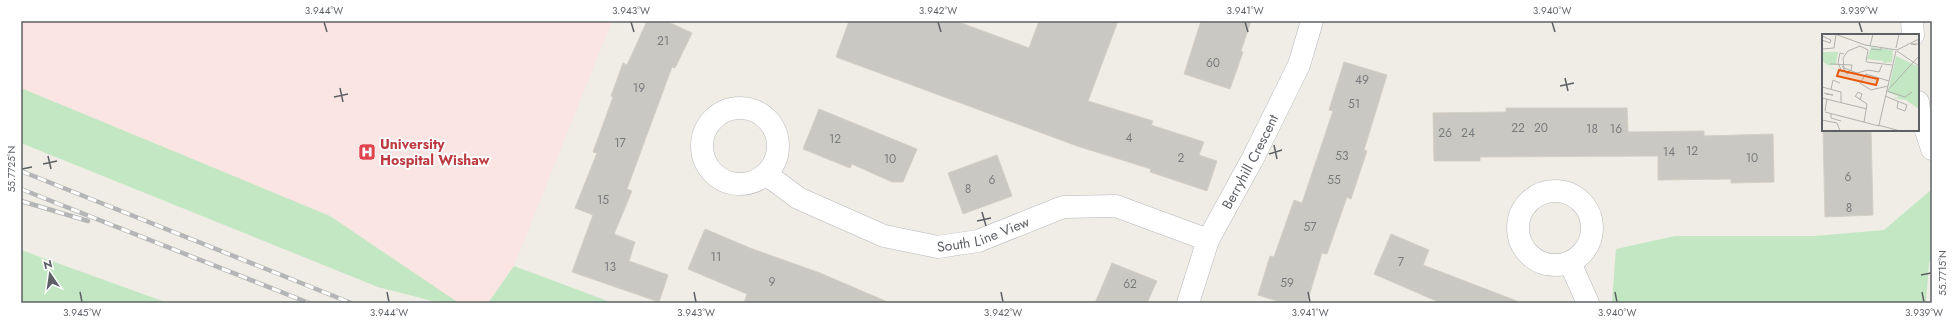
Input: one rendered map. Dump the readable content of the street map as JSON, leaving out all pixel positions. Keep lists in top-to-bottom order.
{
  "streets": {
    "street": ["Berryhill Crescent", "South Line View"]
  },
  "crossings": [
    ["Berryhill Crescent", "South Line View"]
  ],
  "places": {
    "hospital": ["University Hospital Wishaw"]
  },
  "house_numbers": [
    "21",
    "60",
    "49",
    "19",
    "51",
    "22",
    "20",
    "18",
    "16",
    "26",
    "24",
    "4",
    "12",
    "17",
    "12",
    "14",
    "53",
    "2",
    "10",
    "10",
    "6",
    "6",
    "55",
    "8",
    "15",
    "8",
    "57",
    "11",
    "7",
    "13",
    "9",
    "59",
    "62"
  ],
  "north": "top",
  "coordinates": [
    "3.944°W",
    "3.943°W",
    "3.942°W",
    "3.941°W",
    "3.940°W",
    "3.939°W",
    "55.7725°N",
    "55.7715°N",
    "3.945°W"
  ]
}
